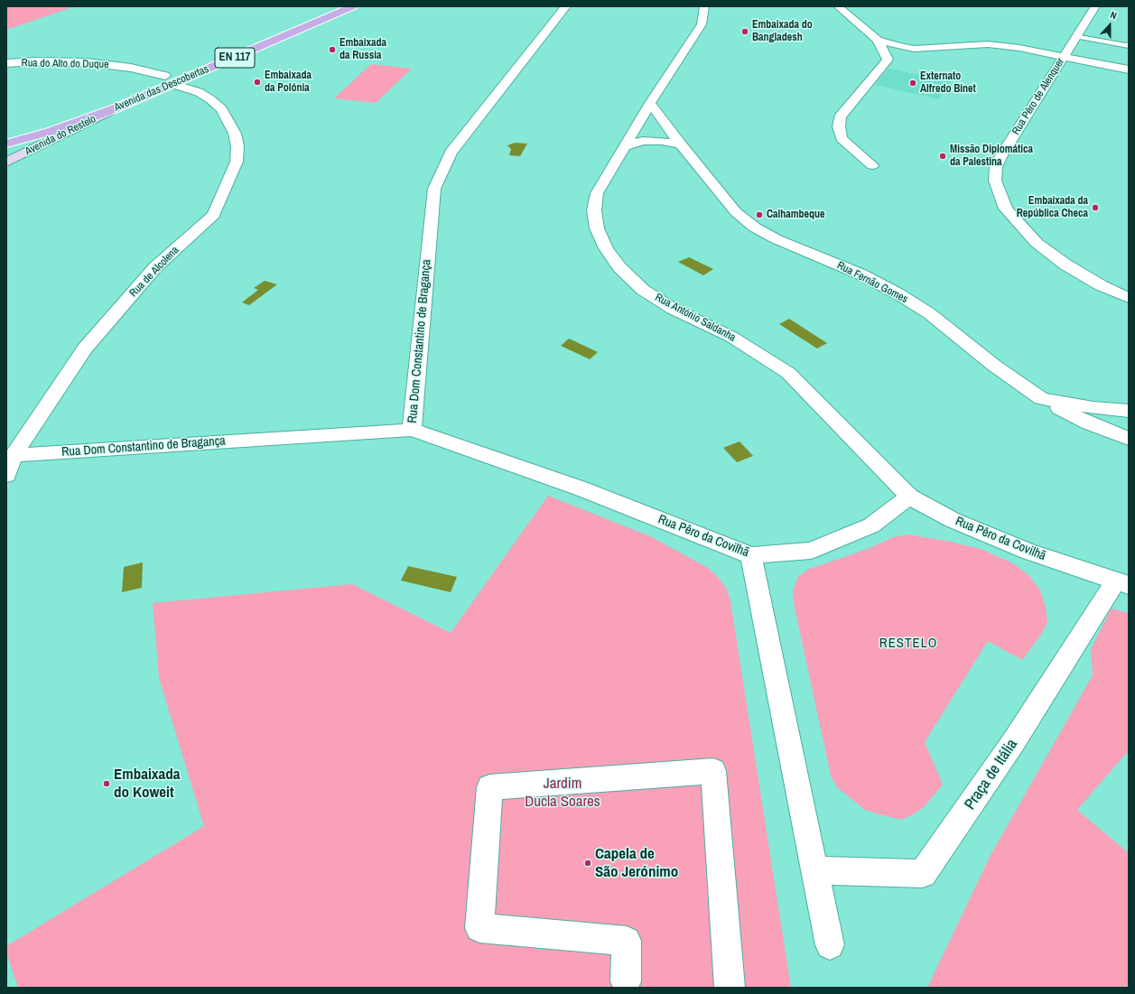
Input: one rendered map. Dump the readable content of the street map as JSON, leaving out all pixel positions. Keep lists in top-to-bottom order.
{
  "streets": {
    "main road": ["EN 117", "Avenida das Descobertas"],
    "street": [
      "Rua do Alto do Duque",
      "Rua Pêro de Alenquer",
      "Avenida do Restelo",
      "Rua de Alcolena",
      "Rua Fernão Gomes",
      "Rua António Saldanha",
      "Rua Dom Constantino de Bragança",
      "Rua Pêro da Covilhã",
      "Praça de Itália"
    ]
  },
  "crossings": [
    ["Rua do Alto do Duque", "Avenida das Descobertas"],
    ["Rua do Alto do Duque", "Rua de Alcolena"],
    ["Avenida das Descobertas", "Avenida do Restelo"],
    ["Avenida das Descobertas", "Rua de Alcolena"],
    ["Rua de Alcolena", "Rua Dom Constantino de Bragança"],
    ["Rua Fernão Gomes", "Rua António Saldanha"],
    ["Rua António Saldanha", "Rua Pêro da Covilhã"],
    ["Rua Dom Constantino de Bragança", "Rua Pêro da Covilhã"],
    ["Rua Pêro da Covilhã", "Praça de Itália"]
  ],
  "districts": ["RESTELO"],
  "parks": ["Jardim Ducla Soares"],
  "places": [
    "Embaixada do Bangladesh",
    "Embaixada da Russia",
    "Embaixada da Polónia",
    "Externato Alfredo Binet",
    "Missão Diplomática da Palestina",
    "Embaixada da República Checa",
    "Calhambeque",
    "Embaixada do Koweit",
    "Capela de São Jerónimo"
  ],
  "north": "top"
}
